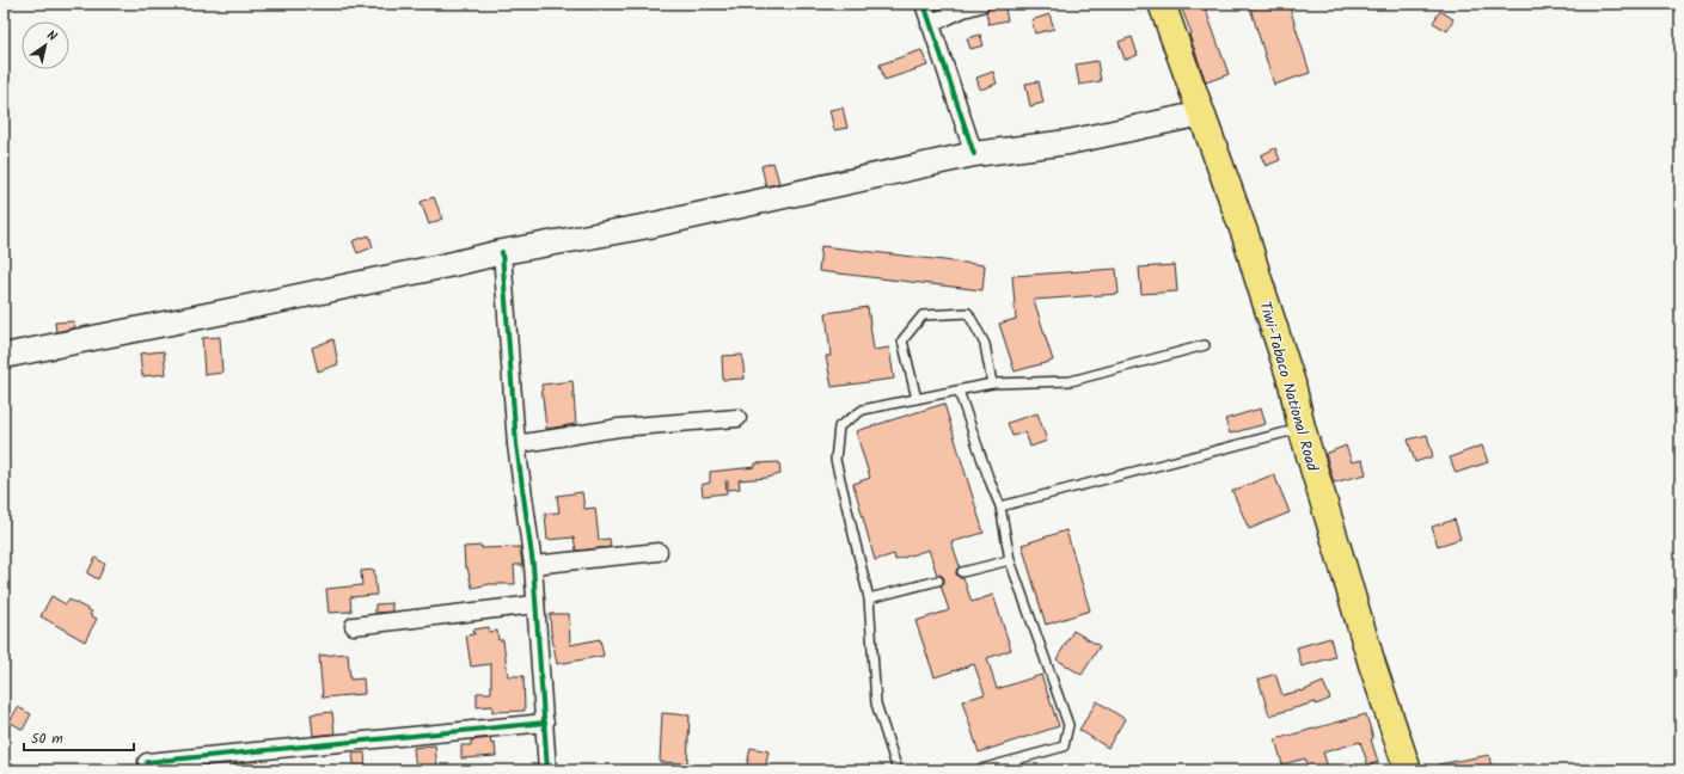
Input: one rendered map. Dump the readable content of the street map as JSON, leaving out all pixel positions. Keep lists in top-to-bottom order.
{
  "streets": {
    "main road": ["Tiwi-Tabaco National Road"]
  },
  "scale_bar": "50 m",
  "north": "top right"
}
